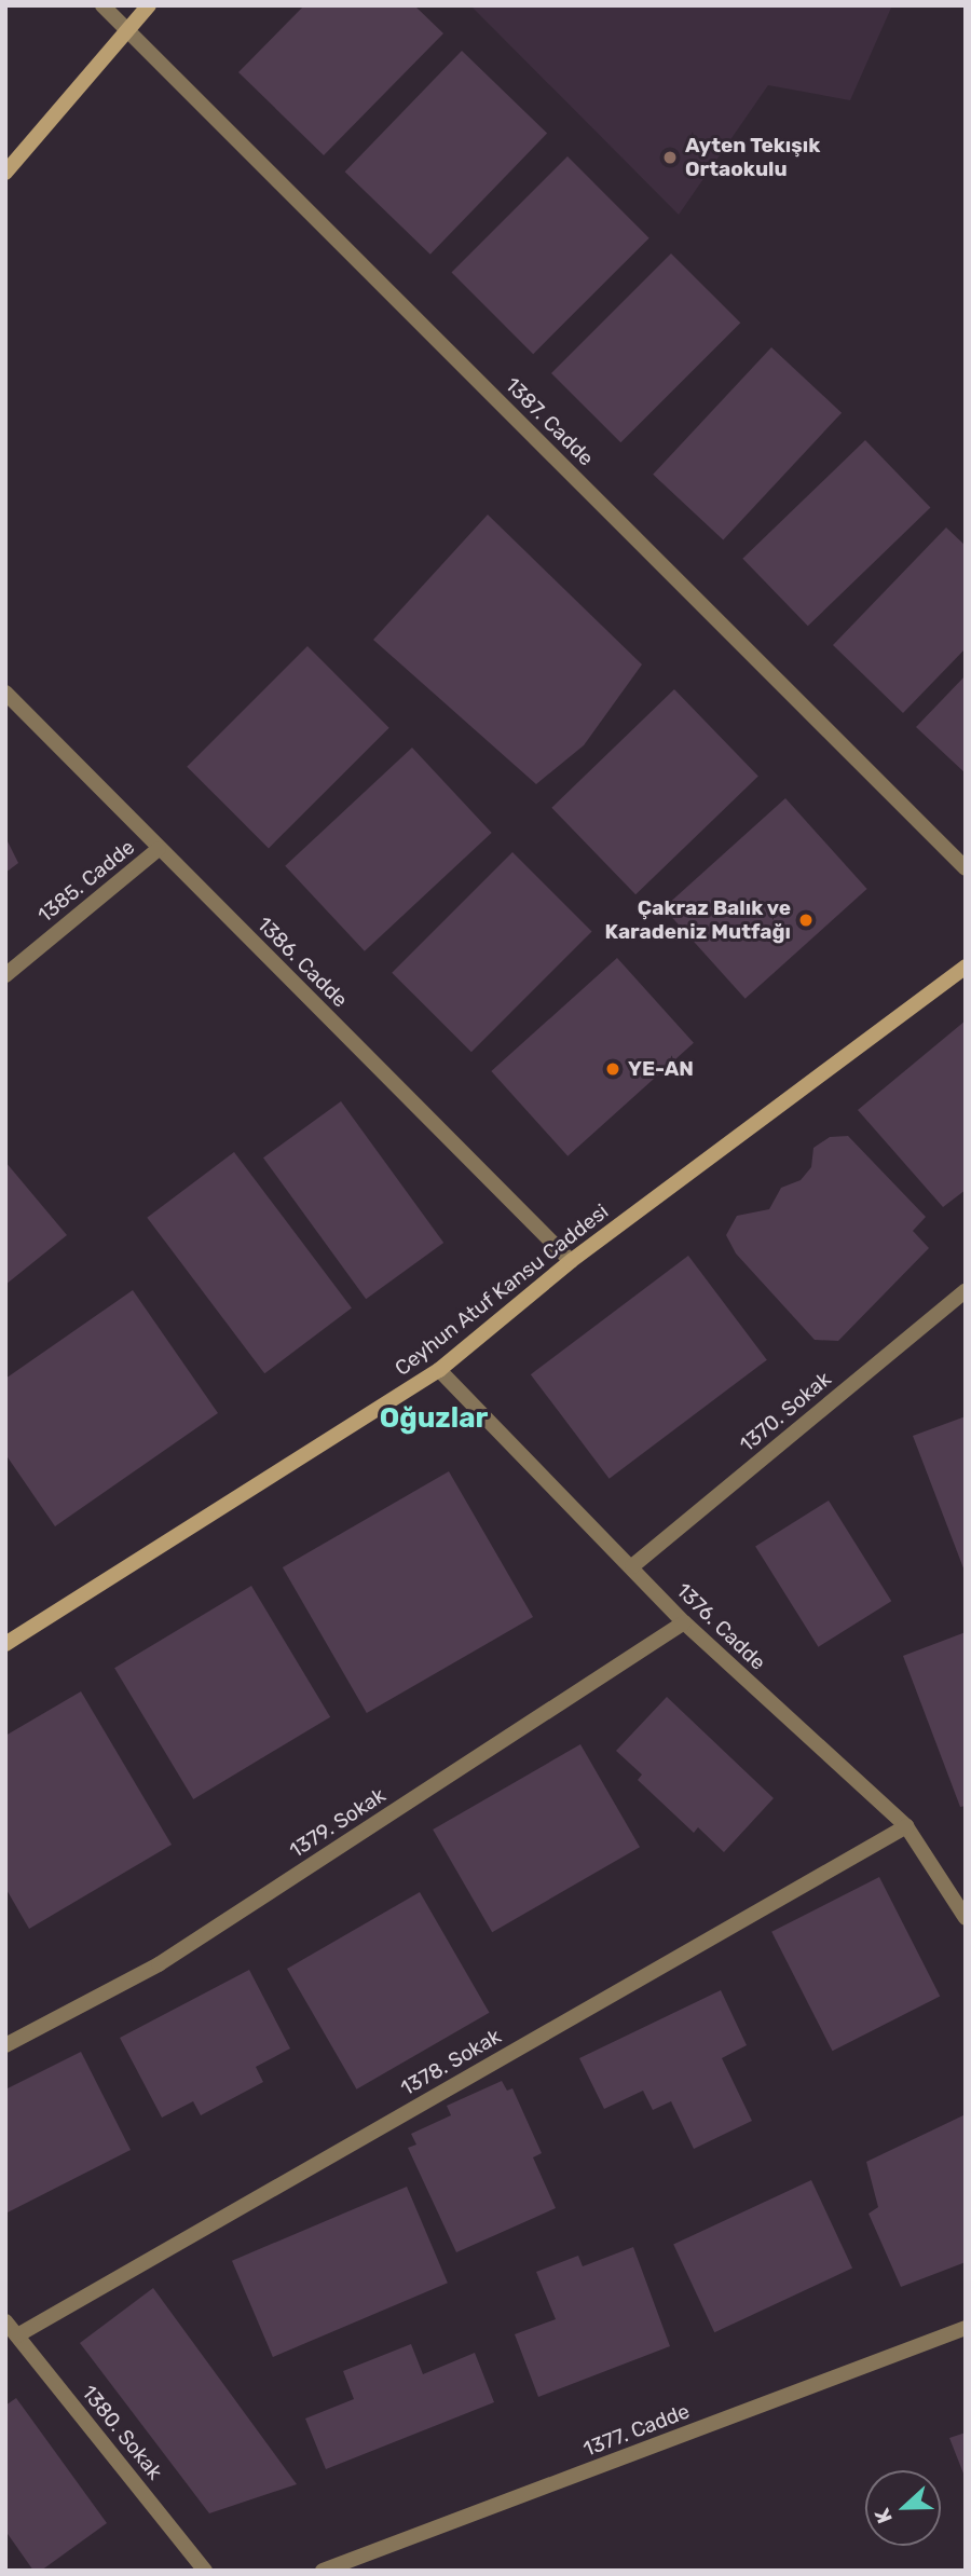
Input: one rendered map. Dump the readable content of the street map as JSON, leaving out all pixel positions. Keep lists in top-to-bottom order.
{
  "streets": {
    "main road": ["Ceyhun Atuf Kansu Caddesi"],
    "street": [
      "1387. Cadde",
      "1385. Cadde",
      "1386. Cadde",
      "1370. Sokak",
      "1376. Cadde",
      "1379. Sokak",
      "1378. Sokak",
      "1377. Cadde",
      "1380. Sokak"
    ]
  },
  "crossings": [
    ["1385. Cadde", "1386. Cadde"],
    ["1386. Cadde", "Ceyhun Atuf Kansu Caddesi"],
    ["Ceyhun Atuf Kansu Caddesi", "1376. Cadde"],
    ["1370. Sokak", "1376. Cadde"],
    ["1376. Cadde", "1379. Sokak"],
    ["1376. Cadde", "1378. Sokak"],
    ["1378. Sokak", "1380. Sokak"]
  ],
  "districts": ["Oğuzlar"],
  "places": ["Ayten Tekışık Ortaokulu", "Çakraz Balık ve Karadeniz Mutfağı", "YE-AN"],
  "north": "left"
}
